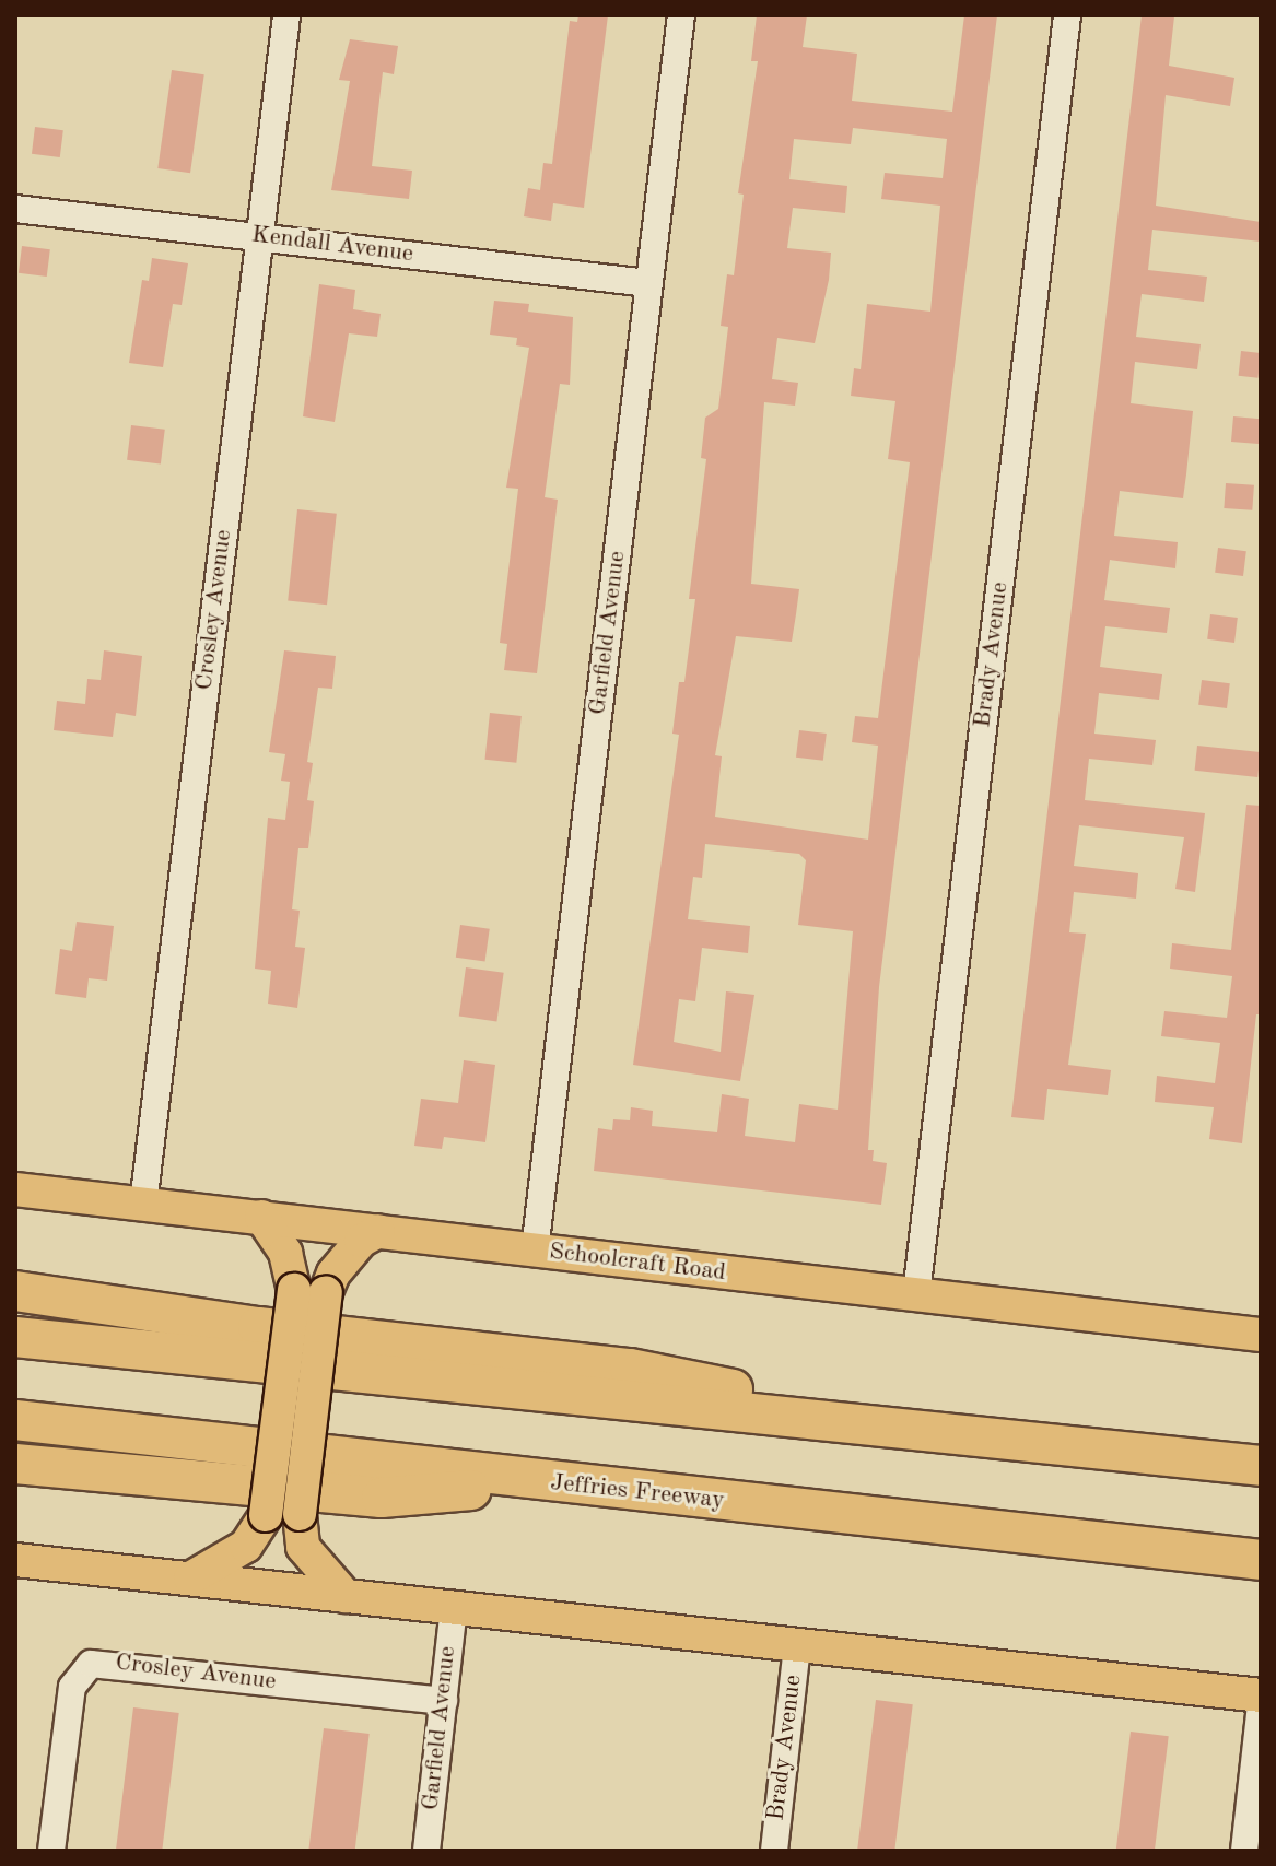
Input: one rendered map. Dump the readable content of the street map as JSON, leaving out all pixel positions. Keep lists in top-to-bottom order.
{
  "streets": {
    "highway": ["Jeffries Freeway"],
    "main road": ["Schoolcraft Road"],
    "street": [
      "Kendall Avenue",
      "Crosley Avenue",
      "Garfield Avenue",
      "Brady Avenue"
    ]
  },
  "crossings": [
    ["Kendall Avenue", "Crosley Avenue"],
    ["Kendall Avenue", "Garfield Avenue"],
    ["Crosley Avenue", "Garfield Avenue"],
    ["Crosley Avenue", "Schoolcraft Road"],
    ["Garfield Avenue", "Schoolcraft Road"],
    ["Brady Avenue", "Schoolcraft Road"]
  ]
}
